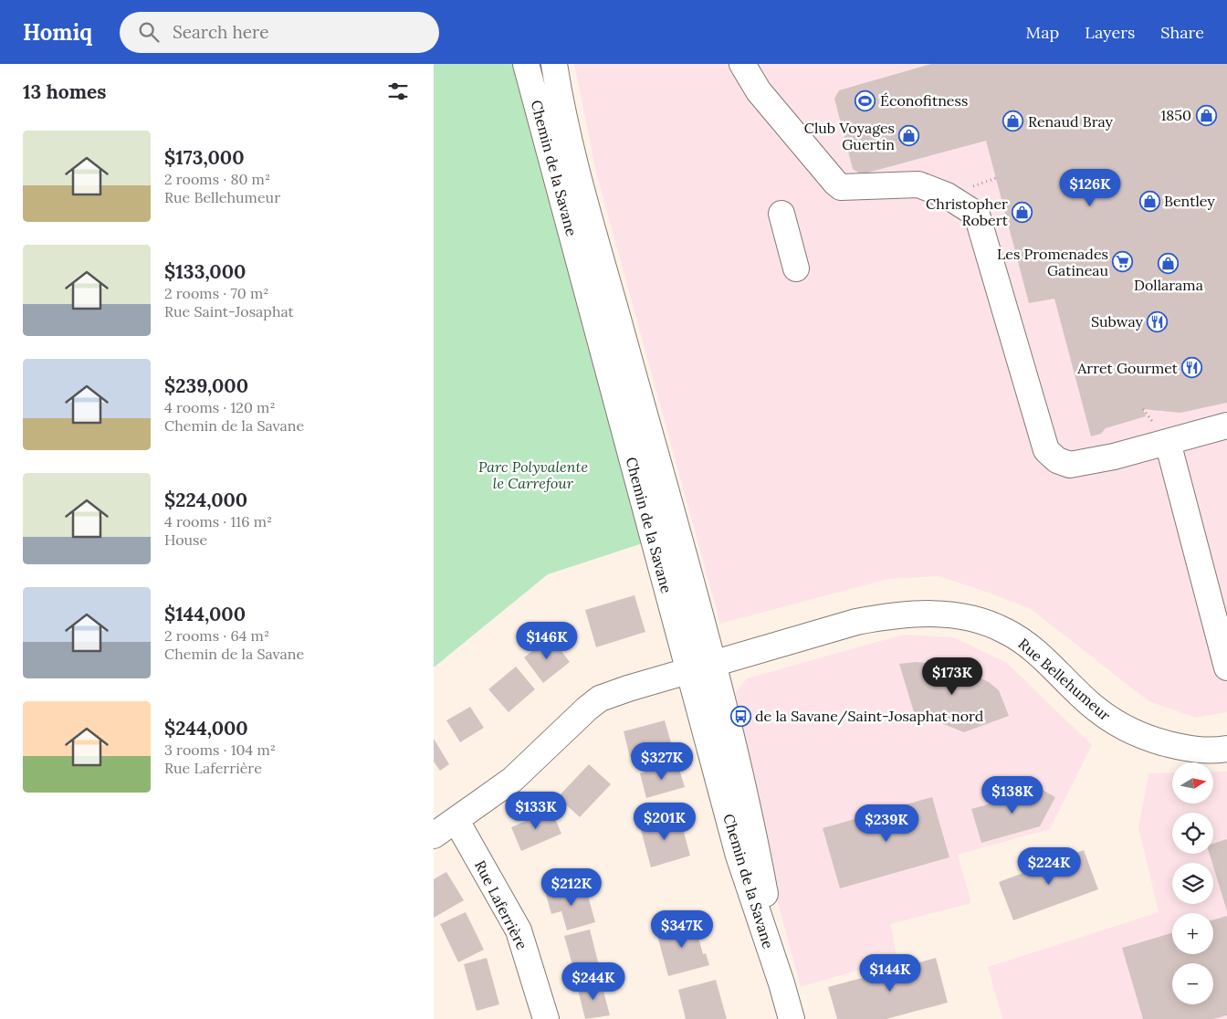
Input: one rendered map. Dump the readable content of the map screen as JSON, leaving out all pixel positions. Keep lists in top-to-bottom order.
{
  "streets": {
    "street": ["Chemin de la Savane", "Rue Bellehumeur", "Rue Laferrière"]
  },
  "crossings": [
    ["Chemin de la Savane", "Rue Bellehumeur"],
    ["Rue Bellehumeur", "Rue Laferrière"]
  ],
  "parks": ["Parc Polyvalente le Carrefour"],
  "places": {
    "sports": ["Éconofitness"],
    "shop": [
      "1850",
      "Renaud Bray",
      "Club Voyages Guertin",
      "Bentley",
      "Christopher Robert",
      "Dollarama"
    ],
    "supermarket": ["Les Promenades Gatineau"],
    "restaurant": ["Subway", "Arret Gourmet"],
    "bus stop": ["de la Savane/Saint-Josaphat nord"]
  },
  "north": "right",
  "page": {
    "header": "Homiq",
    "search": "Search here",
    "nav": ["Map", "Layers", "Share"],
    "heading": "13 homes",
    "list": [
      {
        "name": "$173,000",
        "note": "2 rooms · 80 m² · Rue Bellehumeur"
      },
      {
        "name": "$133,000",
        "note": "2 rooms · 70 m² · Rue Saint-Josaphat"
      },
      {
        "name": "$239,000",
        "note": "4 rooms · 120 m² · Chemin de la Savane"
      },
      {
        "name": "$224,000",
        "note": "4 rooms · 116 m² · House"
      },
      {
        "name": "$144,000",
        "note": "2 rooms · 64 m² · Chemin de la Savane"
      },
      {
        "name": "$244,000",
        "note": "3 rooms · 104 m² · Rue Laferrière"
      }
    ],
    "price": [
      "$126K",
      "$146K",
      "$173K",
      "$327K",
      "$138K",
      "$133K",
      "$201K",
      "$239K",
      "$224K",
      "$212K",
      "$347K",
      "$144K",
      "$244K"
    ],
    "map_buttons": ["+", "−"]
  }
}
